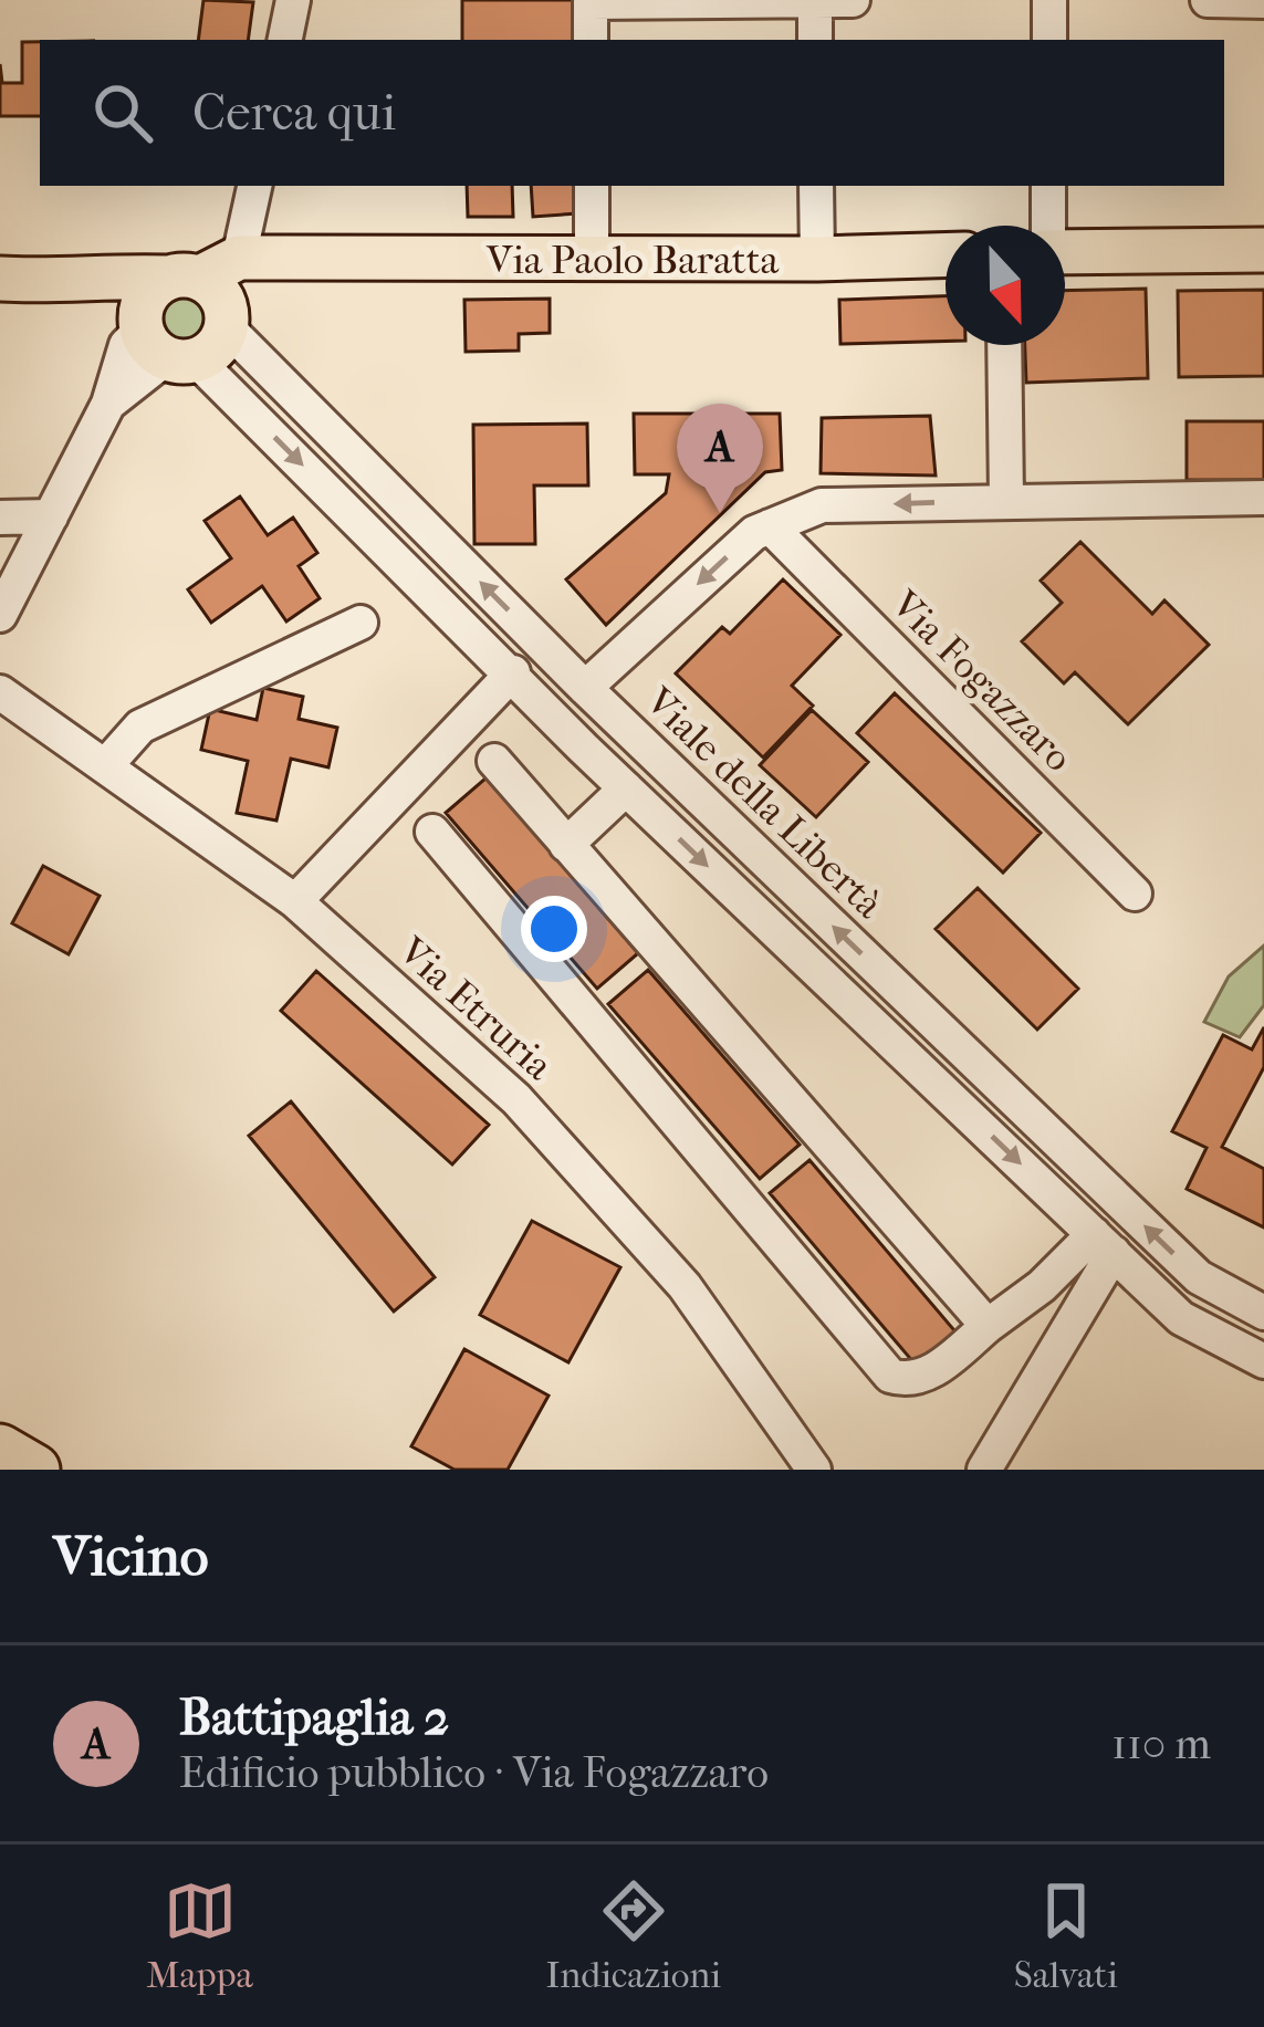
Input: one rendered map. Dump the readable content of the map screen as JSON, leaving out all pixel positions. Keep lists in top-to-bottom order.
{
  "streets": {
    "main road": ["Via Paolo Baratta"],
    "street": ["Via Fogazzaro", "Viale della Libertà", "Via Etruria"]
  },
  "crossings": [
    ["Via Paolo Baratta", "Viale della Libertà"]
  ],
  "north": "bottom",
  "page": {
    "search": "Cerca qui",
    "pins": "A",
    "heading": "Vicino",
    "list": [
      {
        "mark": "A",
        "name": "Battipaglia 2",
        "note": "Edificio pubblico · Via Fogazzaro",
        "value": "110 m"
      }
    ],
    "nav": ["Mappa", "Indicazioni", "Salvati"]
  }
}
